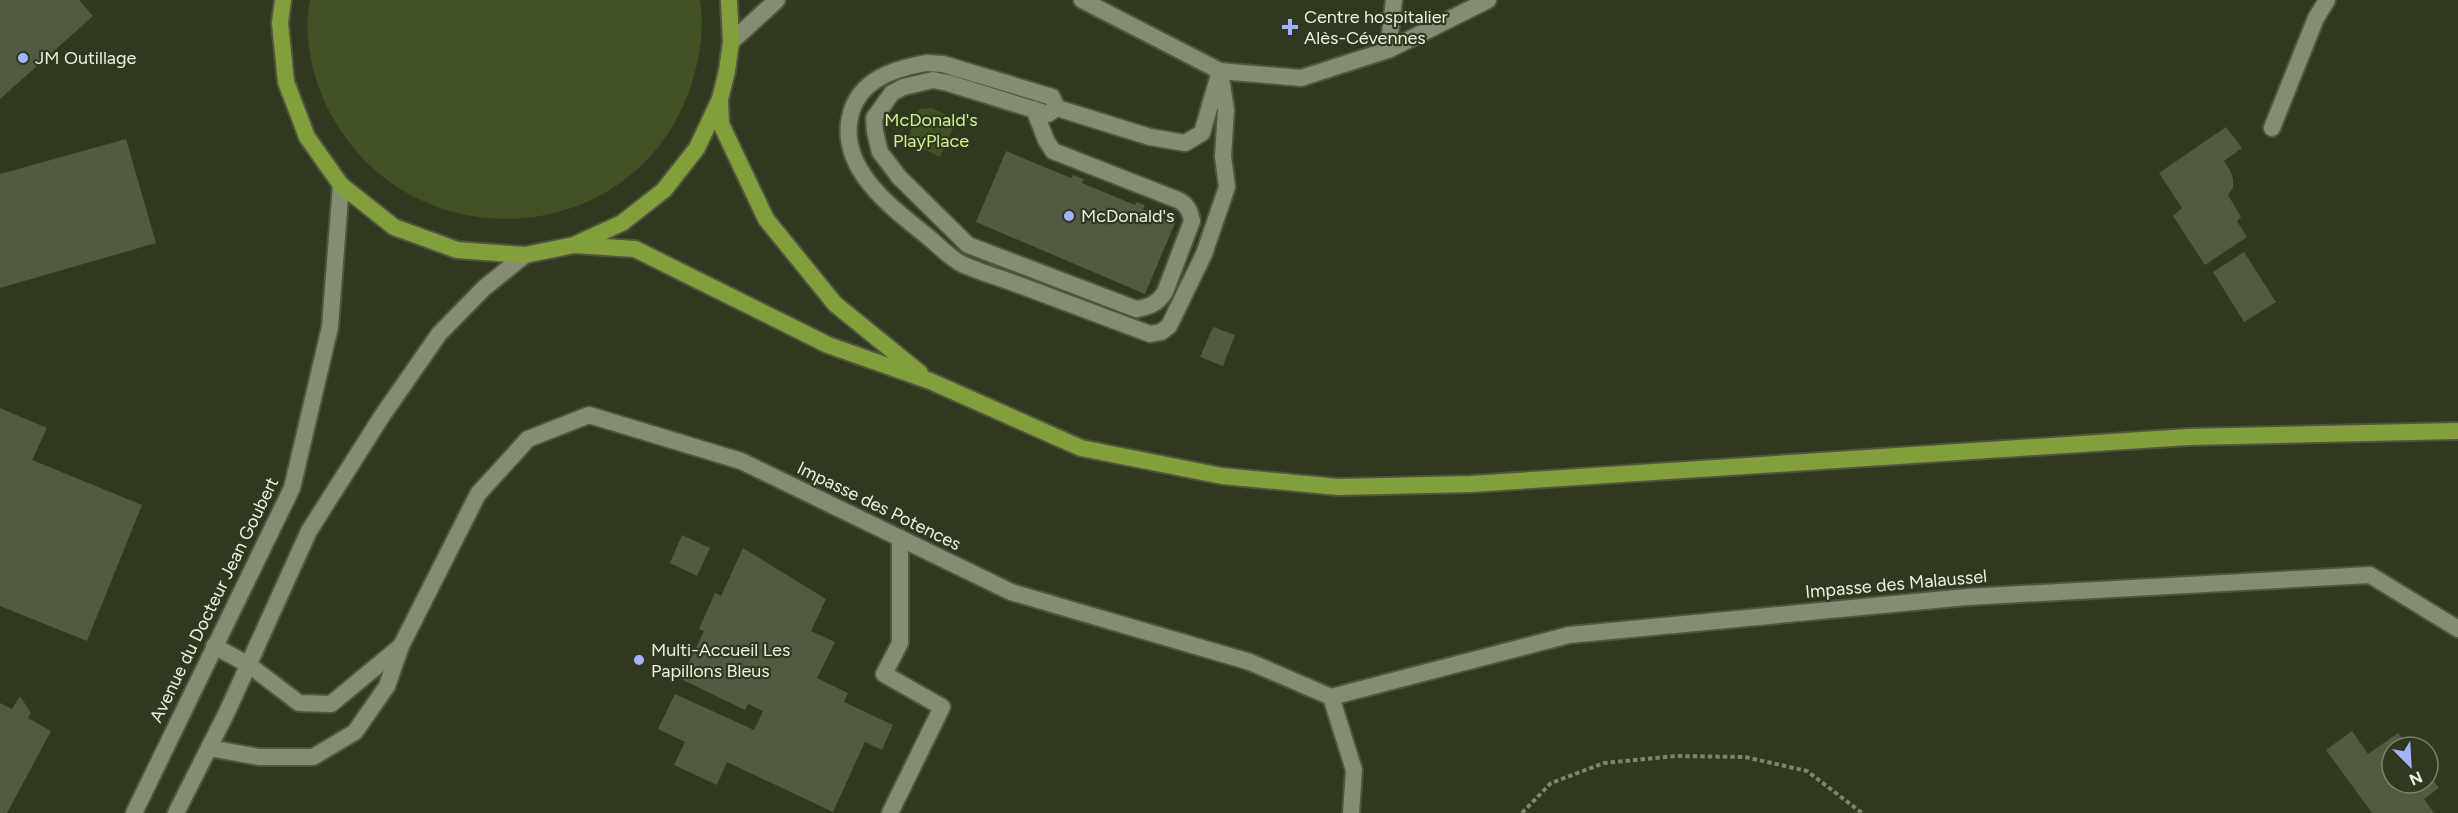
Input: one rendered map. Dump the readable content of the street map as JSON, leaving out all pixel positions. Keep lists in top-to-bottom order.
{
  "streets": {
    "street": ["Impasse des Potences", "Impasse des Malaussel", "Avenue du Docteur Jean Goubert"]
  },
  "crossings": [
    ["Impasse des Potences", "Impasse des Malaussel"],
    ["Impasse des Potences", "Avenue du Docteur Jean Goubert"]
  ],
  "parks": ["McDonald's PlayPlace"],
  "places": {
    "health": ["Centre hospitalier Alès-Cévennes"],
    "other": ["JM Outillage", "McDonald's", "Multi-Accueil Les Papillons Bleus"]
  },
  "north": "bottom right"
}
